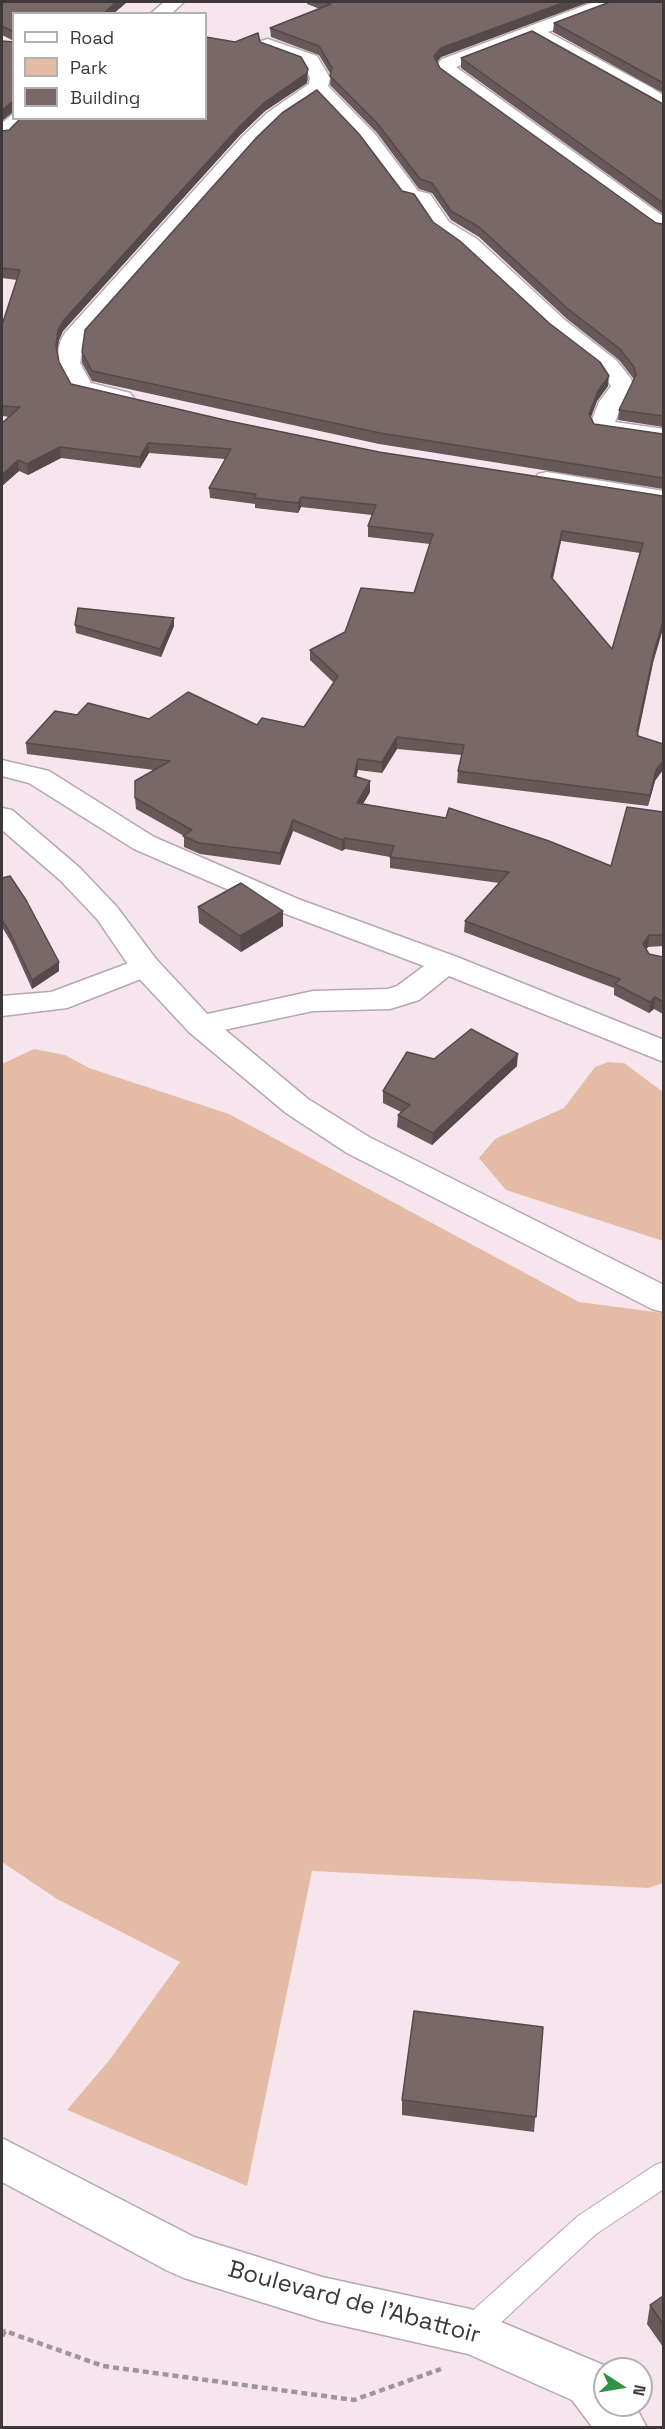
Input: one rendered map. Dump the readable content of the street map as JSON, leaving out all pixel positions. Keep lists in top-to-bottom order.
{
  "streets": {
    "street": ["Boulevard de l'Abattoir"]
  },
  "legend": ["Road", "Park", "Building"],
  "north": "right"
}
